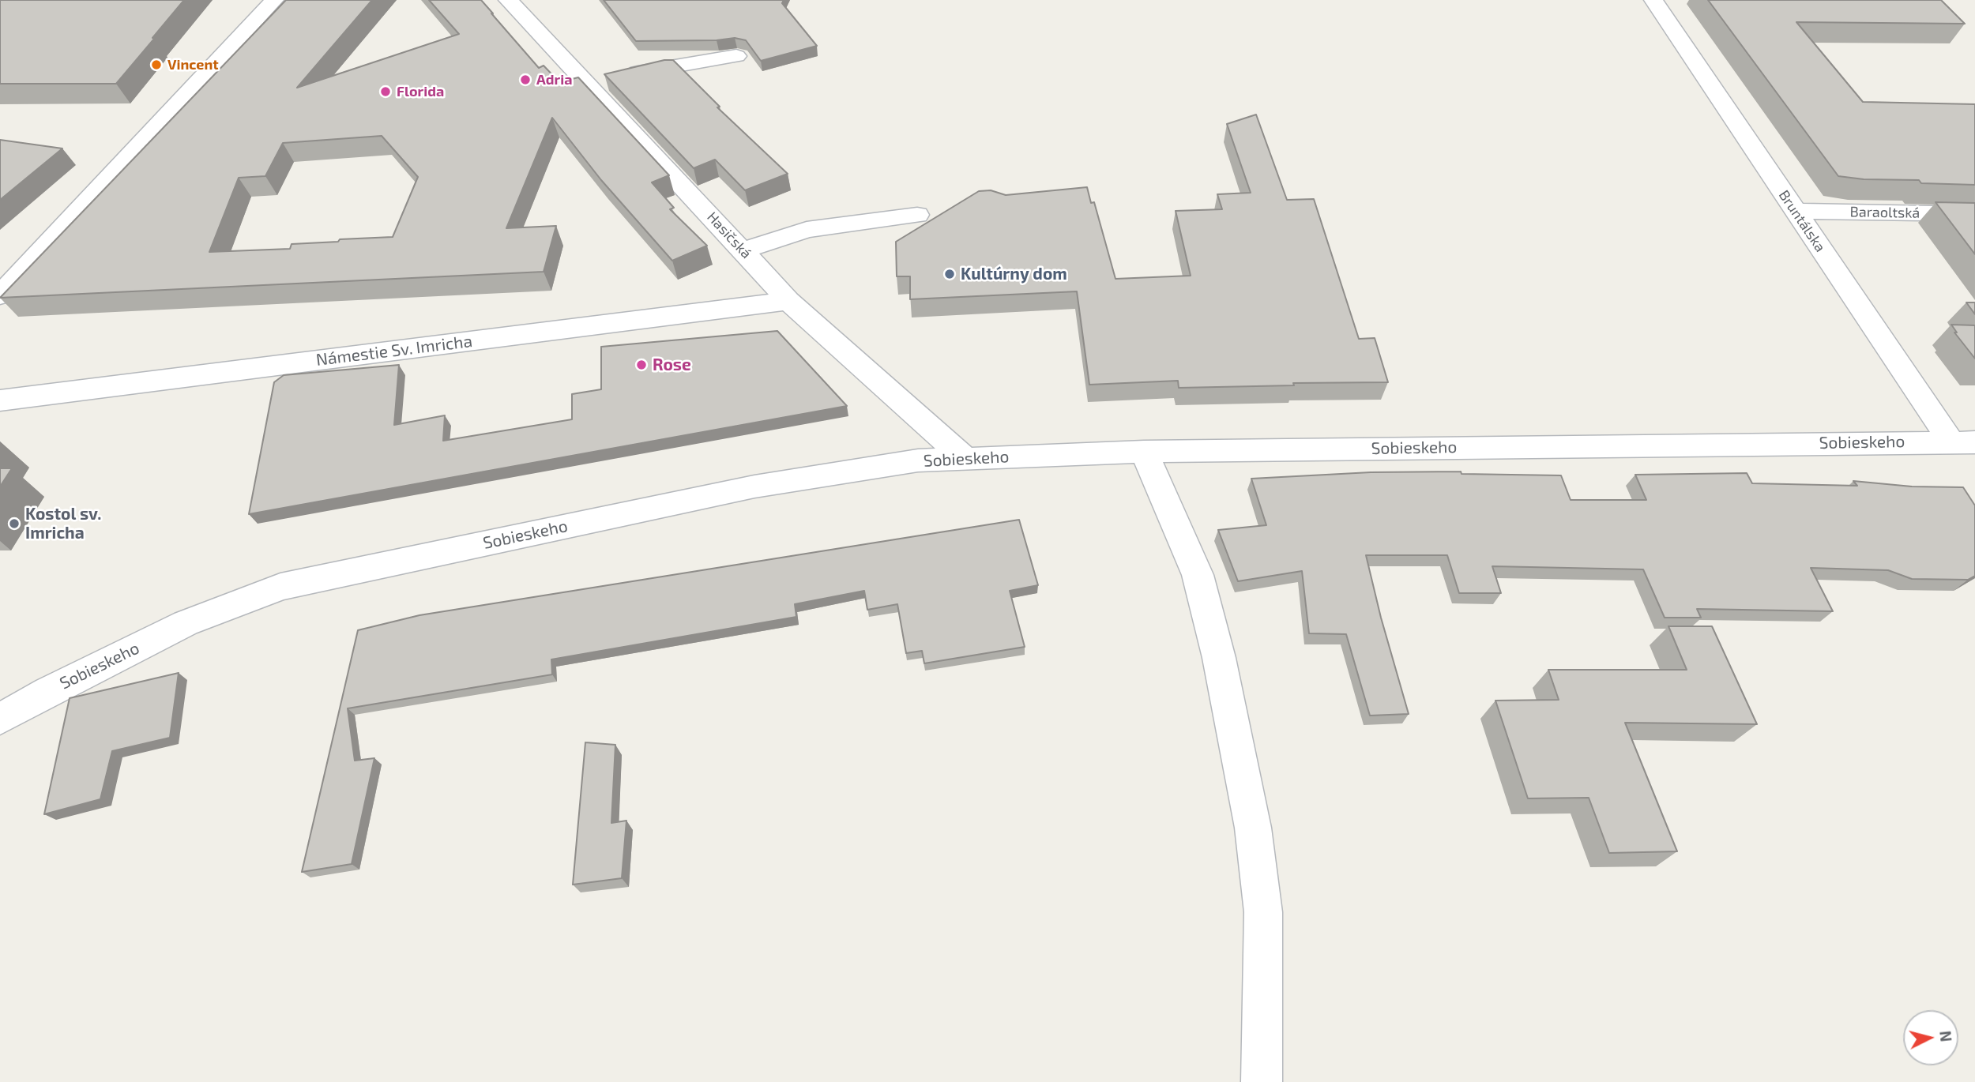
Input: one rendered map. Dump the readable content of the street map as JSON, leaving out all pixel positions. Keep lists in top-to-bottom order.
{
  "streets": {
    "street": [
      "Baraoltská",
      "Bruntálska",
      "Hasičská",
      "Námestie Sv. Imricha",
      "Sobieskeho"
    ]
  },
  "crossings": [
    ["Baraoltská", "Bruntálska"],
    ["Bruntálska", "Sobieskeho"],
    ["Hasičská", "Námestie Sv. Imricha"],
    ["Hasičská", "Sobieskeho"]
  ],
  "places": [
    "Vincent",
    "Adria",
    "Florida",
    "Kultúrny dom",
    "Rose",
    "Kostol sv. Imricha"
  ],
  "north": "right"
}
